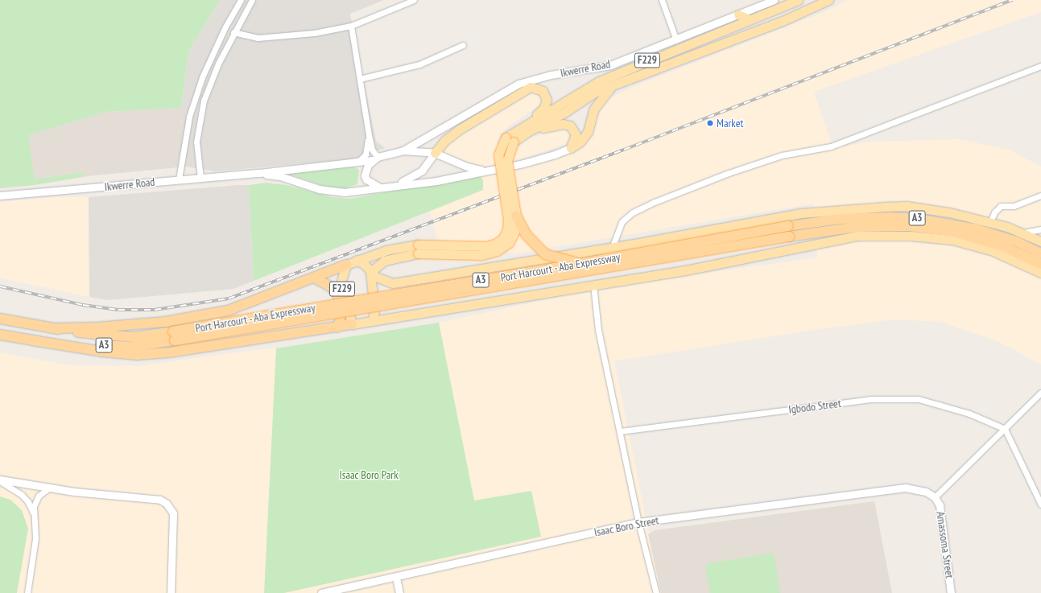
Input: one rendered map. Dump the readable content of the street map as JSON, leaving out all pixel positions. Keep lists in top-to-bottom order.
{
  "streets": {
    "highway": ["A3", "Port Harcourt - Aba Expressway"],
    "main road": ["F229", "Ikwerre Road"],
    "street": ["Igbodo Street", "Isaac Boro Street", "Amassoma Street"]
  },
  "crossings": [
    ["F229", "Ikwerre Road"],
    ["Isaac Boro Street", "Amassoma Street"]
  ],
  "parks": ["Isaac Boro Park"],
  "places": ["Market"]
}
